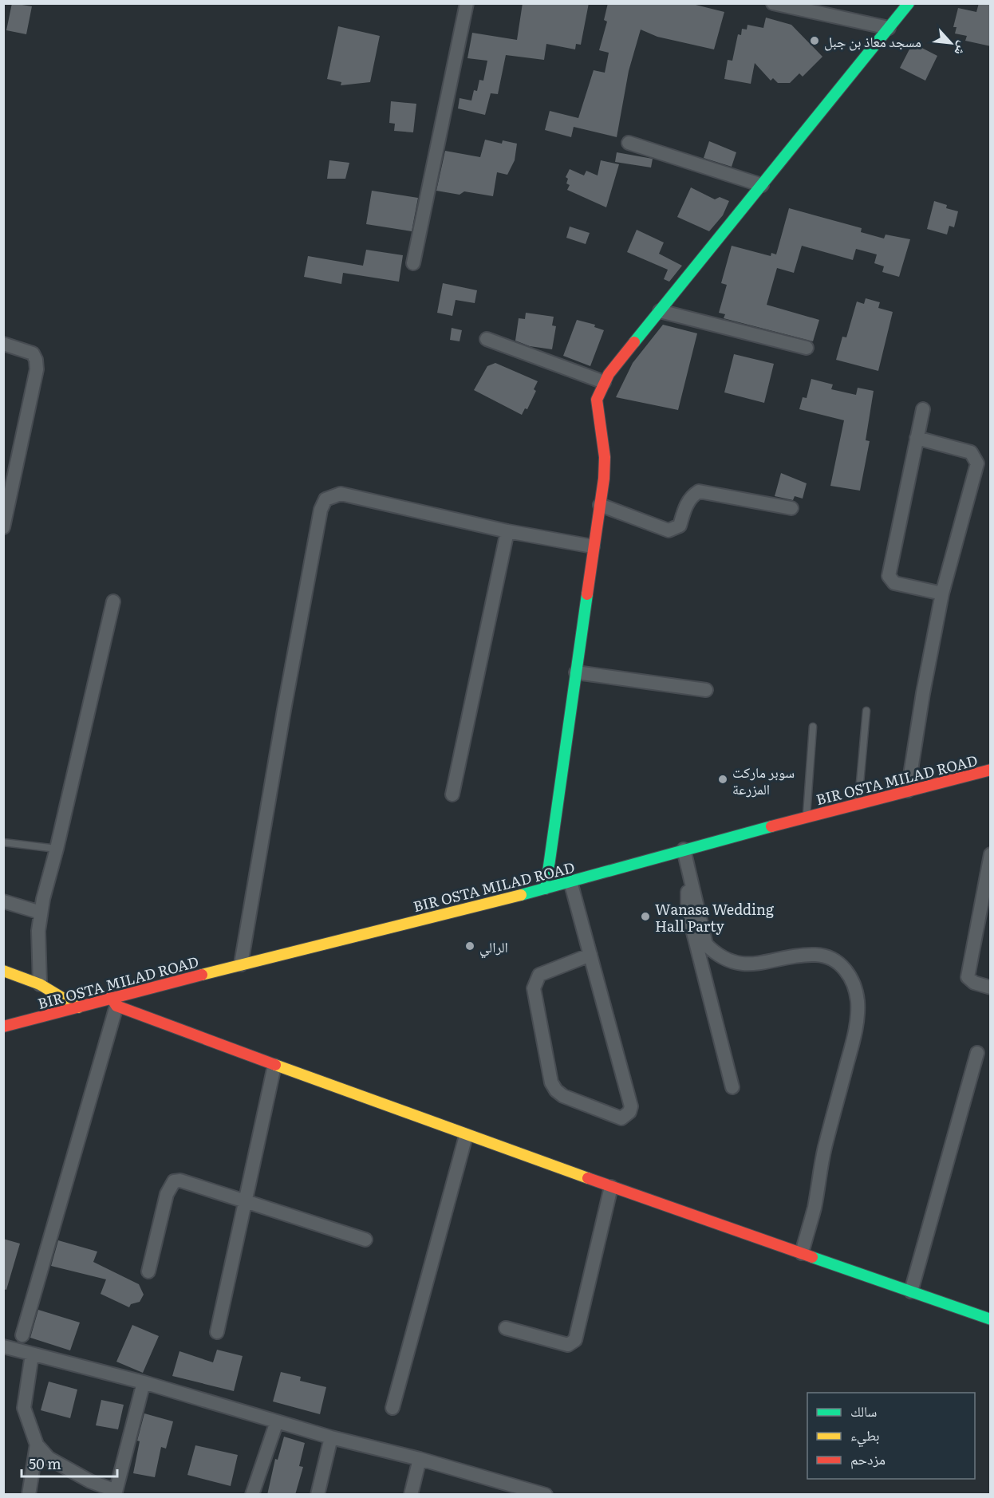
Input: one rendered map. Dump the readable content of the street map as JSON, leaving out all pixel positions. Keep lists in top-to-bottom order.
{
  "streets": {
    "street": ["BIR OSTA MILAD ROAD"]
  },
  "places": [
    "مسجد معاذ بن جبل",
    "سوبر ماركت المزرعة",
    "Wanasa Wedding Hall Party",
    "الرالي"
  ],
  "legend": ["سالك", "بطيء", "مزدحم"],
  "scale_bar": "50 m",
  "north": "bottom right"
}
